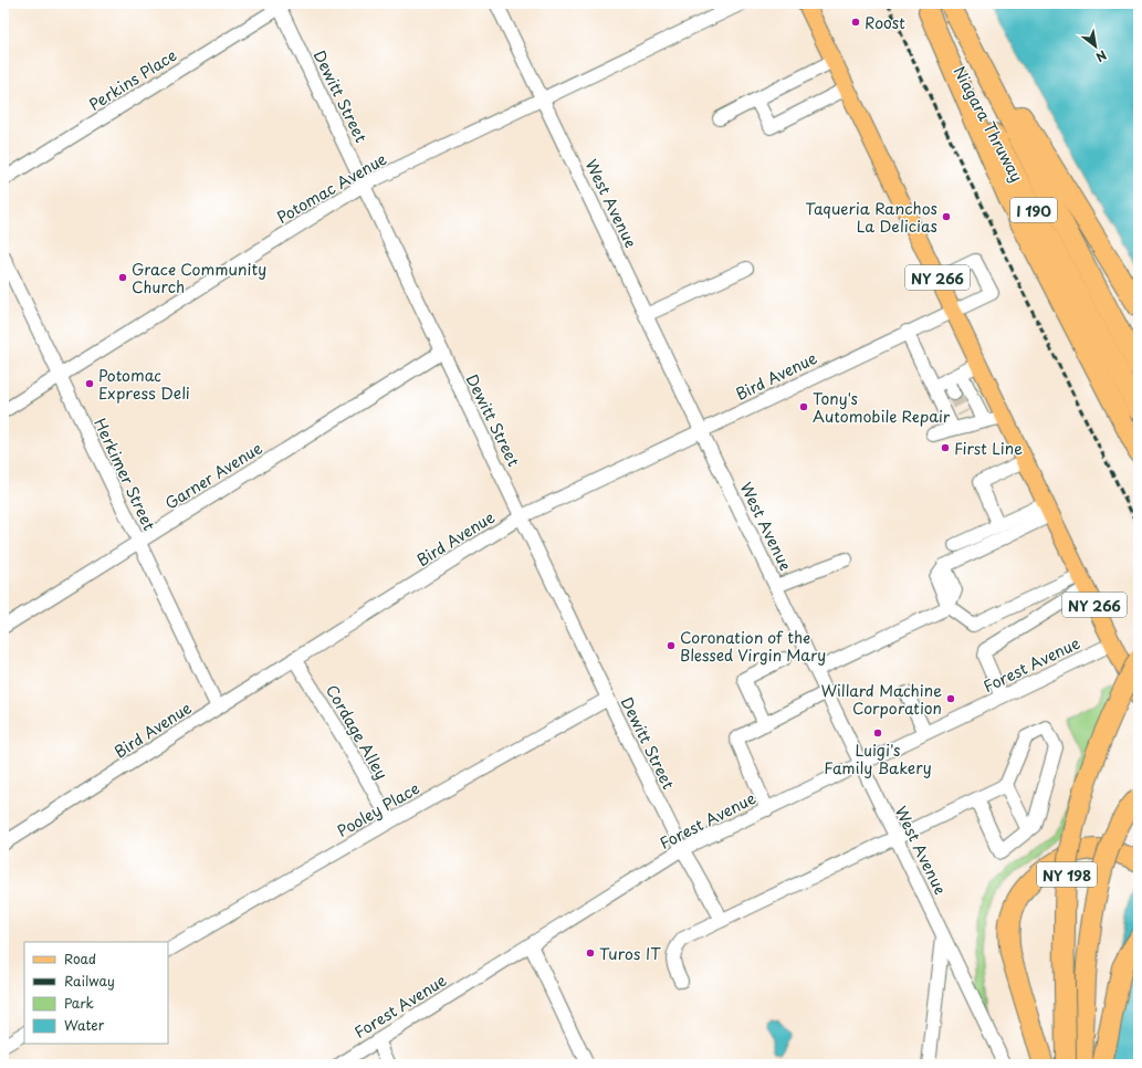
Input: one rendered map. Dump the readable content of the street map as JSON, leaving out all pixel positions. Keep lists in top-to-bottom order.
{
  "streets": {
    "highway": ["Niagara Thruway", "I 190", "NY 198"],
    "main road": ["NY 266"],
    "street": [
      "Perkins Place",
      "Dewitt Street",
      "Potomac Avenue",
      "West Avenue",
      "Bird Avenue",
      "Herkimer Street",
      "Garner Avenue",
      "Forest Avenue",
      "Cordage Alley",
      "Pooley Place"
    ]
  },
  "crossings": [
    ["Perkins Place", "Dewitt Street"],
    ["Dewitt Street", "Potomac Avenue"],
    ["Dewitt Street", "Bird Avenue"],
    ["Dewitt Street", "Garner Avenue"],
    ["Dewitt Street", "Forest Avenue"],
    ["Dewitt Street", "Pooley Place"],
    ["Potomac Avenue", "West Avenue"],
    ["Potomac Avenue", "Herkimer Street"],
    ["West Avenue", "Bird Avenue"],
    ["West Avenue", "Forest Avenue"],
    ["NY 266", "Bird Avenue"],
    ["NY 266", "Forest Avenue"],
    ["NY 266", "NY 198"],
    ["Bird Avenue", "Herkimer Street"],
    ["Bird Avenue", "Cordage Alley"],
    ["Herkimer Street", "Garner Avenue"],
    ["Cordage Alley", "Pooley Place"]
  ],
  "places": [
    "Roost",
    "Taqueria Ranchos La Delicias",
    "Grace Community Church",
    "Potomac Express Deli",
    "Tony's Automobile Repair",
    "First Line",
    "Coronation of the Blessed Virgin Mary",
    "Willard Machine Corporation",
    "Luigi's Family Bakery",
    "Turos IT"
  ],
  "legend": [
    "Road",
    "Railway",
    "Park",
    "Water"
  ],
  "north": "bottom right"
}
